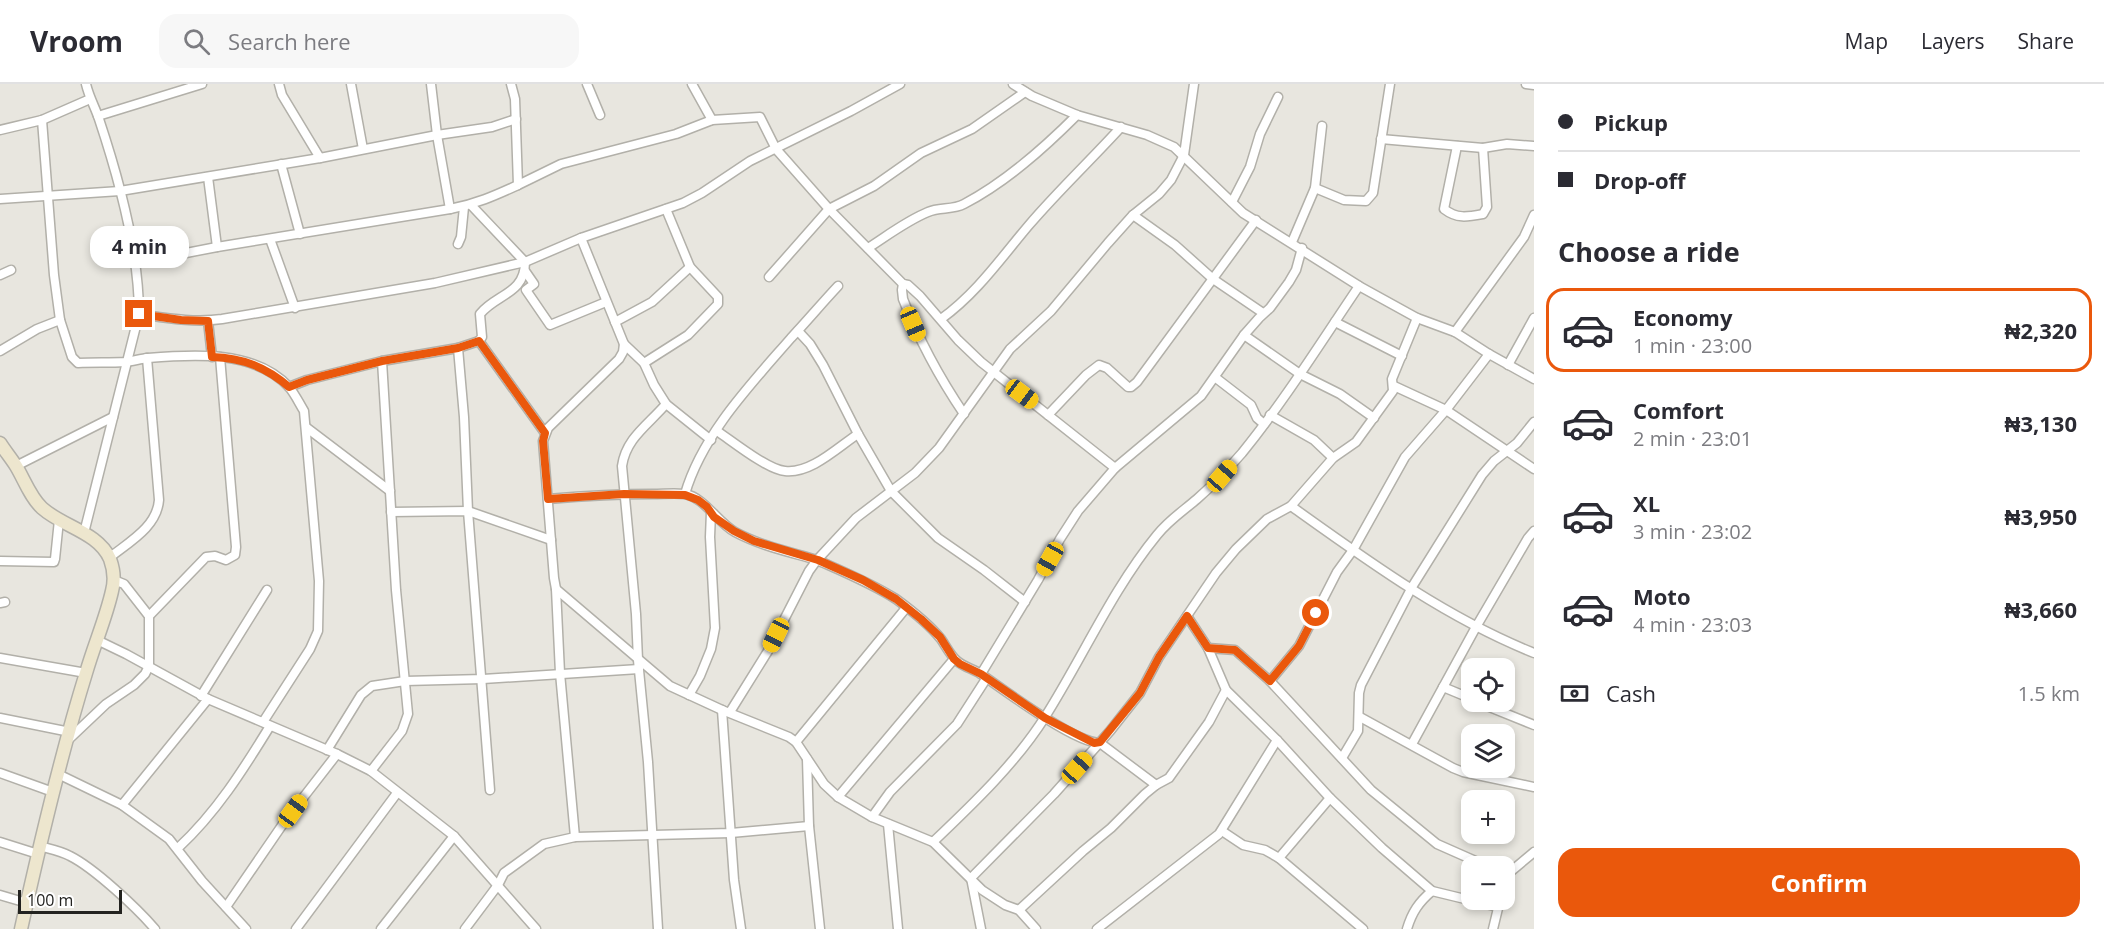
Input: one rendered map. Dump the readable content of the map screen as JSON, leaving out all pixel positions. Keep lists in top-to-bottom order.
{
  "scale_bar": "100 m",
  "page": {
    "header": "Vroom",
    "search": "Search here",
    "nav": ["Map", "Layers", "Share"],
    "banner": ["Pickup", "Drop-off"],
    "heading": "Choose a ride",
    "bubble": "4 min",
    "list": [
      {
        "name": "Economy",
        "note": "1 min · 23:00",
        "value": "₦2,320"
      },
      {
        "name": "Comfort",
        "note": "2 min · 23:01",
        "value": "₦3,130"
      },
      {
        "name": "XL",
        "note": "3 min · 23:02",
        "value": "₦3,950"
      },
      {
        "name": "Moto",
        "note": "4 min · 23:03",
        "value": "₦3,660"
      }
    ],
    "map_buttons": ["+", "−"],
    "pay": ["Cash", "1.5 km"],
    "buttons": "Confirm",
    "scale": "100 m"
  }
}
